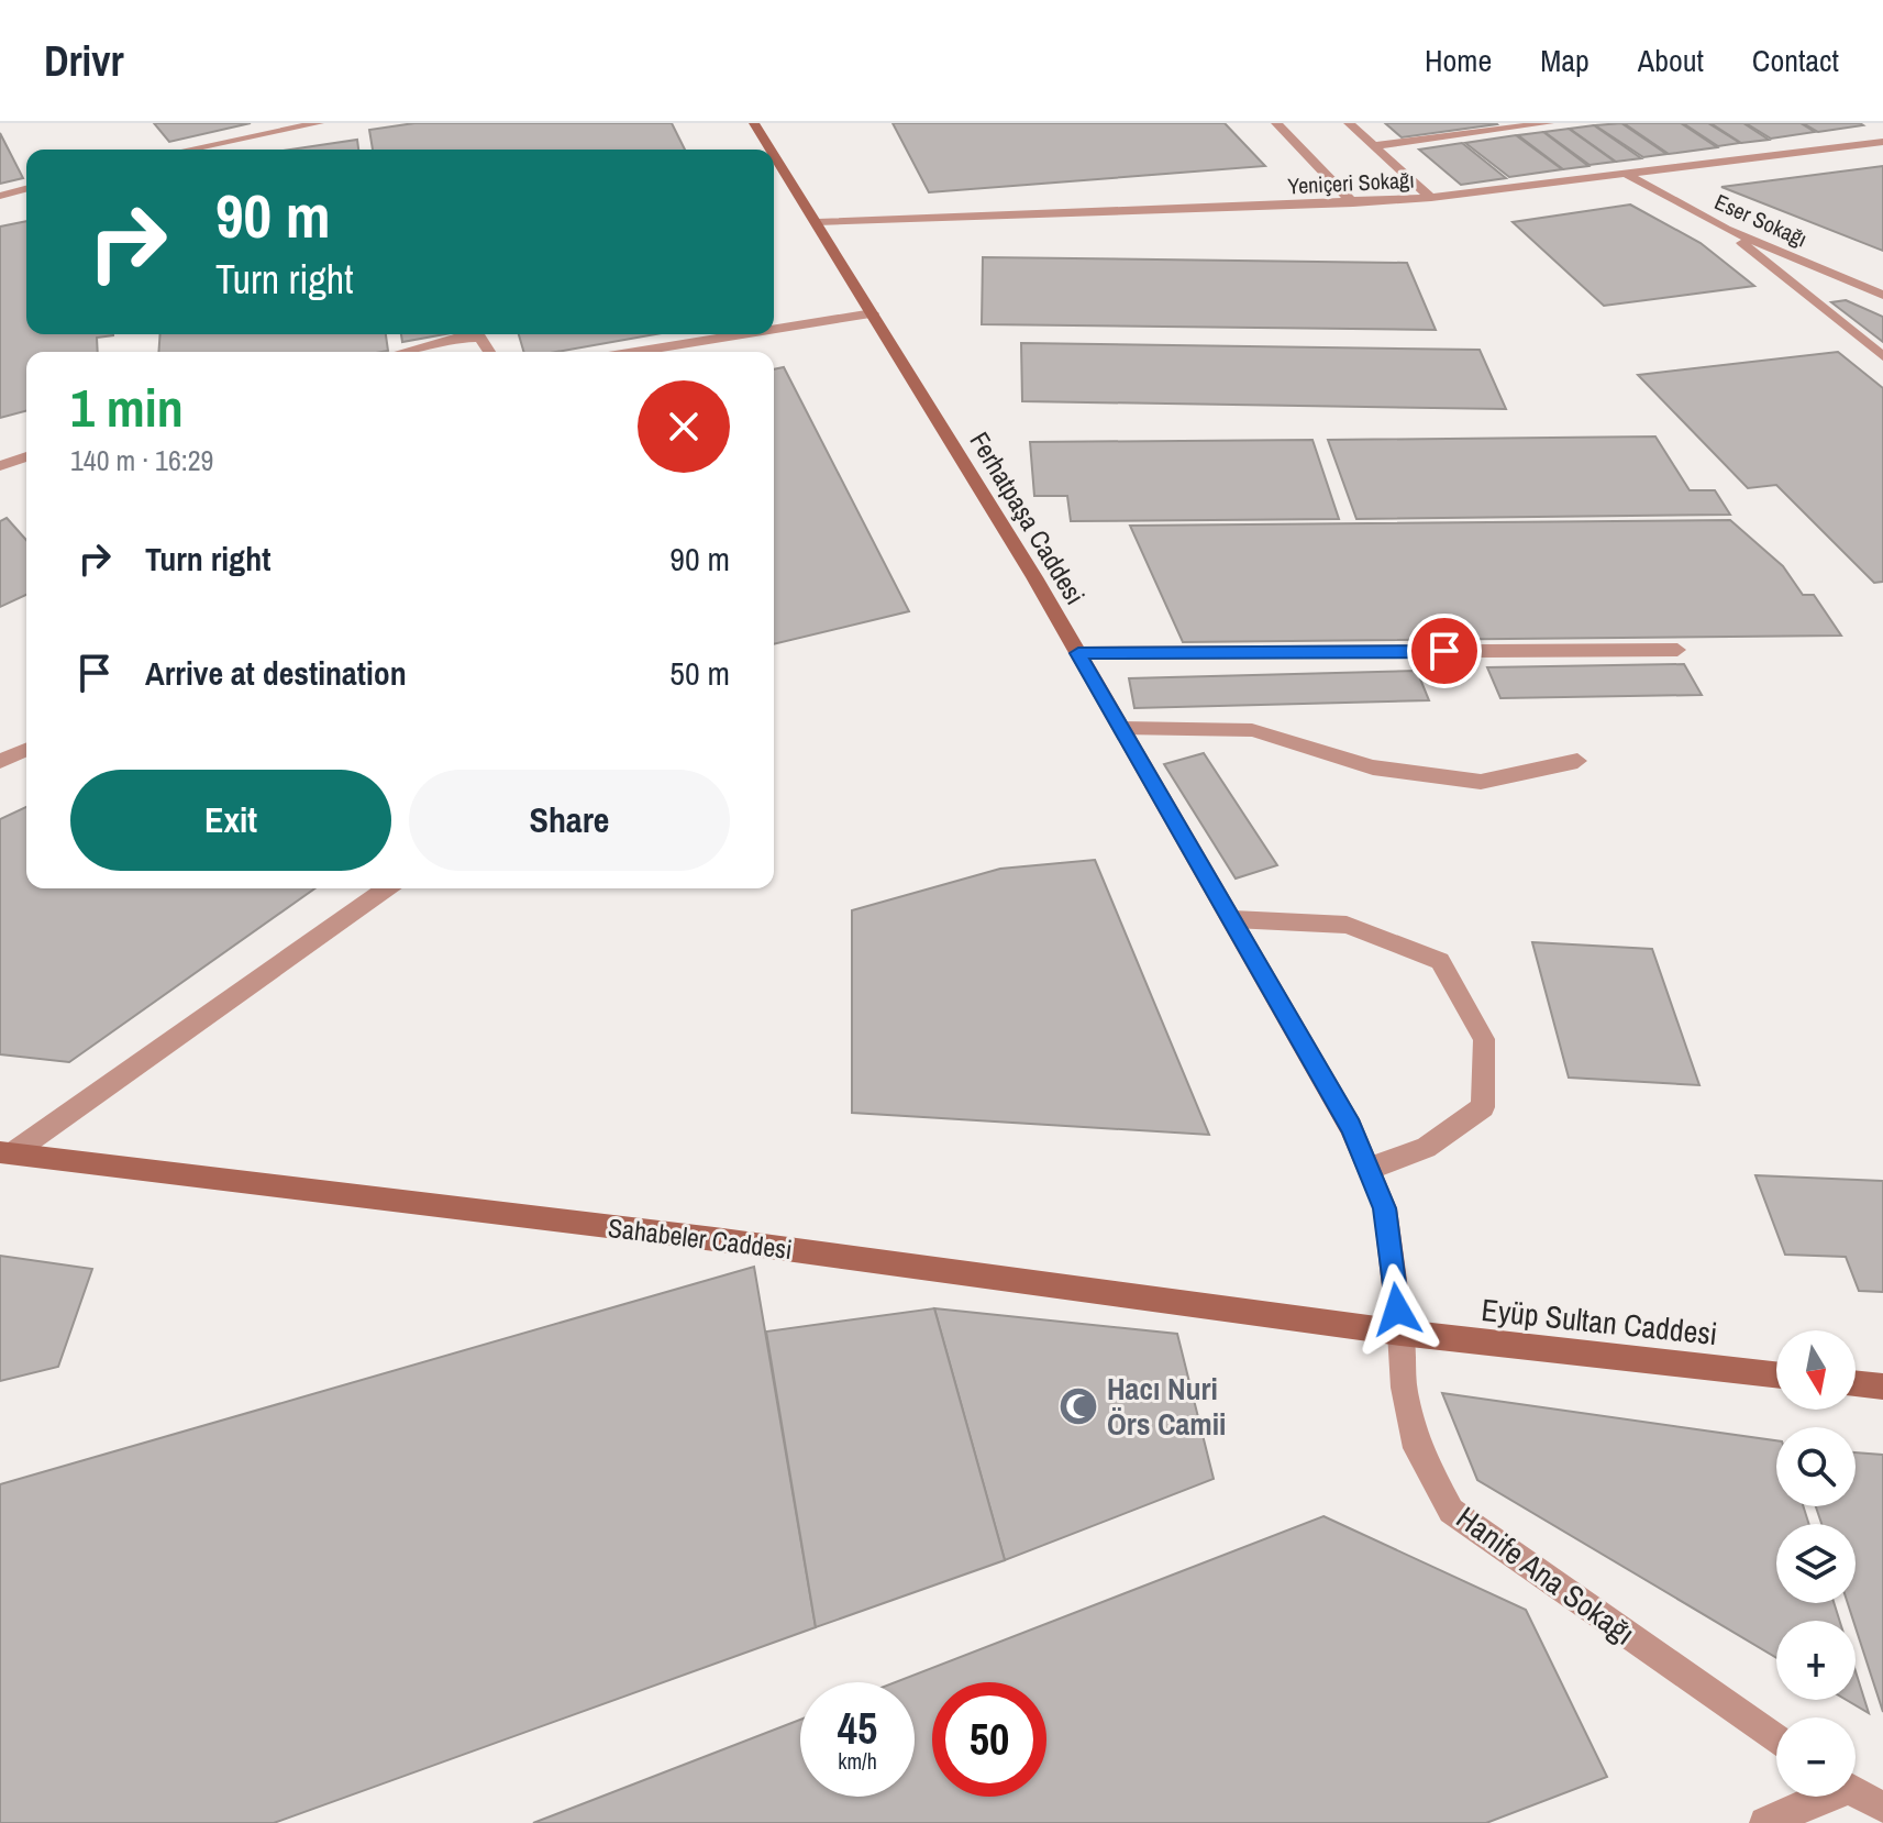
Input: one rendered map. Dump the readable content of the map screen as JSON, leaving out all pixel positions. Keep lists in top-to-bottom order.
{
  "streets": {
    "main road": ["Ferhatpaşa Caddesi", "Sahabeler Caddesi", "Eyüp Sultan Caddesi"],
    "street": ["Yeniçeri Sokağı", "Eser Sokağı", "Hanife Ana Sokağı"]
  },
  "crossings": [
    ["Yeniçeri Sokağı", "Eser Sokağı"],
    ["Yeniçeri Sokağı", "Ferhatpaşa Caddesi"],
    ["Ferhatpaşa Caddesi", "Sahabeler Caddesi"],
    ["Ferhatpaşa Caddesi", "Eyüp Sultan Caddesi"],
    ["Ferhatpaşa Caddesi", "Hanife Ana Sokağı"],
    ["Sahabeler Caddesi", "Eyüp Sultan Caddesi"],
    ["Sahabeler Caddesi", "Hanife Ana Sokağı"],
    ["Eyüp Sultan Caddesi", "Hanife Ana Sokağı"]
  ],
  "places": {
    "mosque": ["Hacı Nuri Örs Camii"]
  },
  "north": "bottom",
  "page": {
    "header": "Drivr",
    "nav": [
      "Home",
      "Map",
      "About",
      "Contact"
    ],
    "turn": ["90 m", "Turn right"],
    "heading": ["1 min", "140 m · 16:29"],
    "list": [
      {
        "name": "Turn right",
        "value": "90 m"
      },
      {
        "name": "Arrive at destination",
        "value": "50 m"
      }
    ],
    "buttons": ["Exit", "Share"],
    "map_buttons": ["+", "−"],
    "speed": "45 km/h",
    "limit": "50"
  }
}
